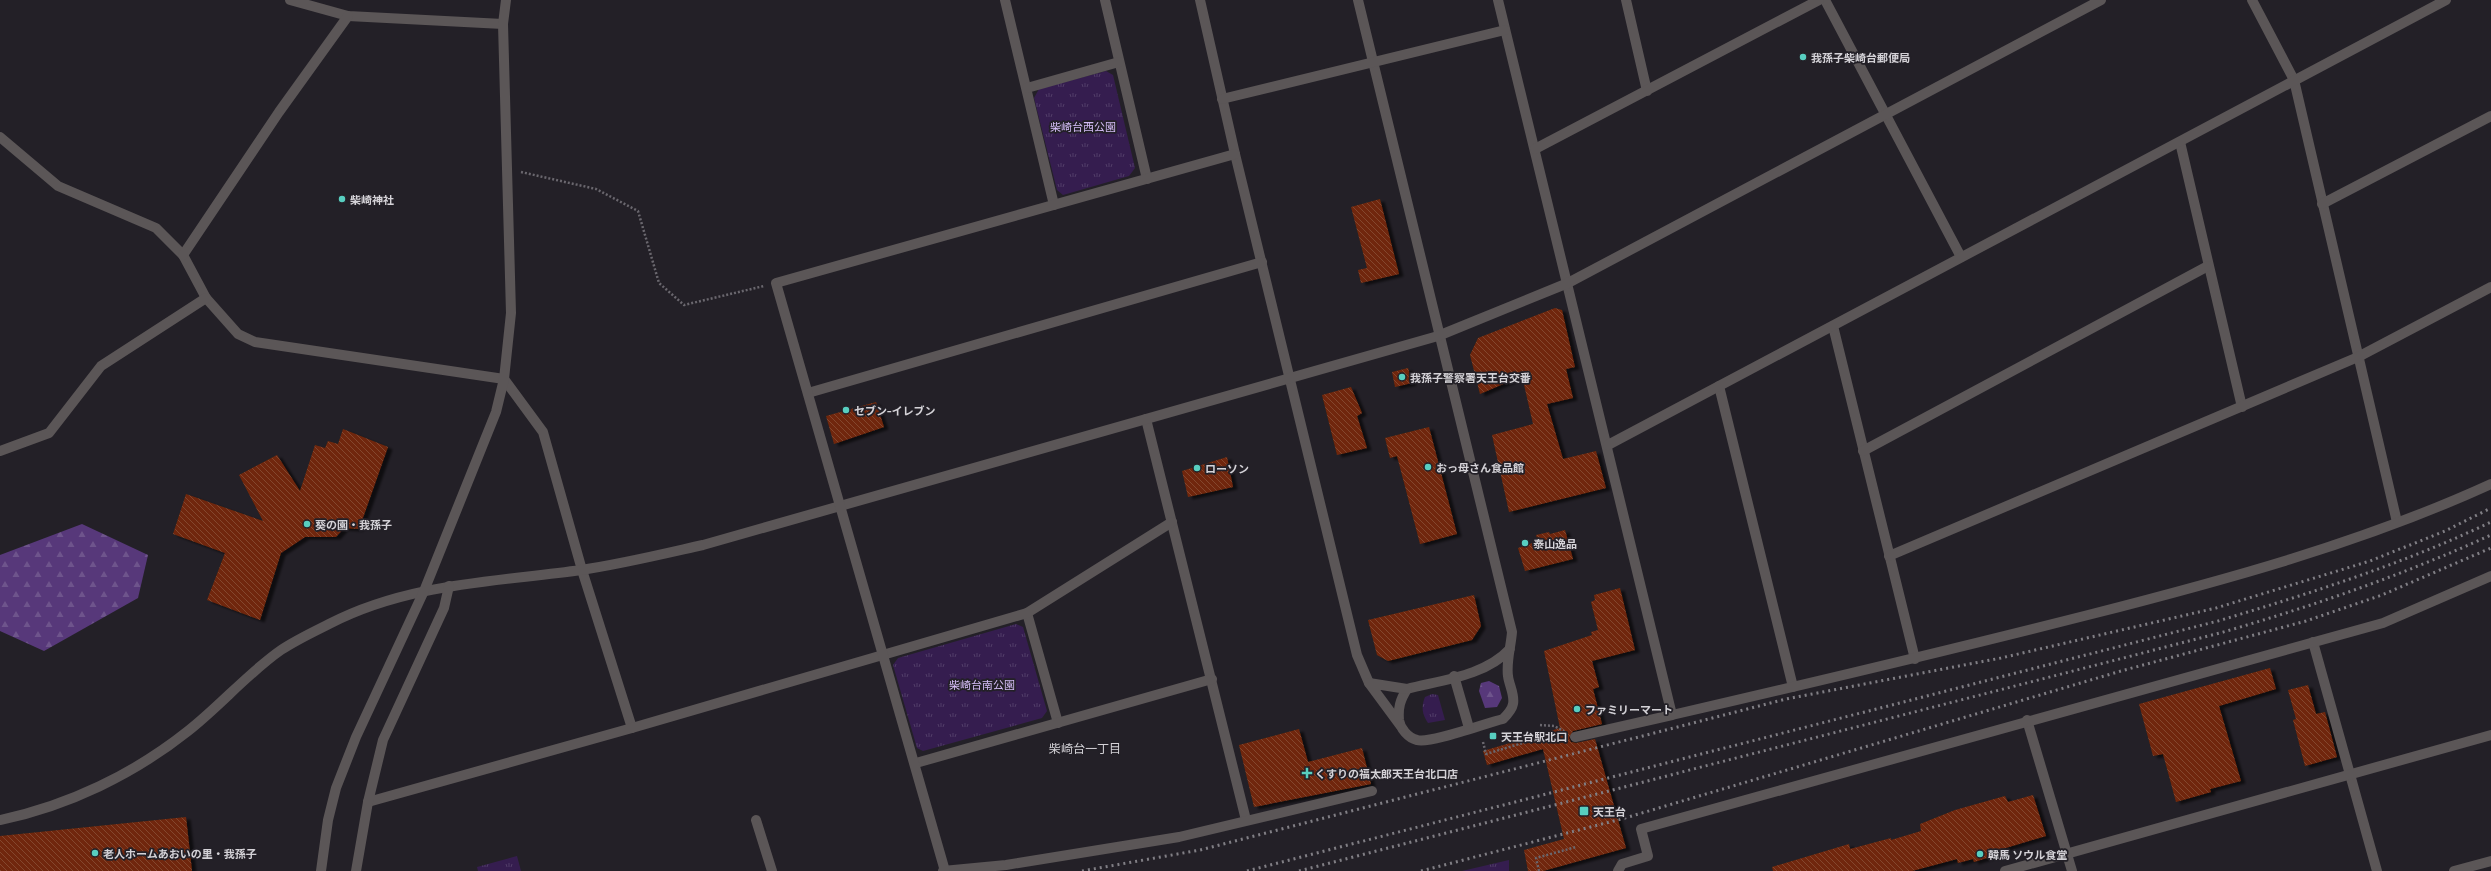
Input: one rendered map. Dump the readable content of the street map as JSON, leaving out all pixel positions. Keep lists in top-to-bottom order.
{
  "districts": ["柴崎台一丁目"],
  "parks": ["柴崎台西公園", "柴崎台南公園"],
  "places": {
    "other": [
      "我孫子柴崎台郵便局",
      "柴崎神社",
      "我孫子警察署天王台交番",
      "セブン-イレブン",
      "おっ母さん食品館",
      "ローソン",
      "葵の園・我孫子",
      "泰山逸品",
      "ファミリーマート",
      "老人ホームあおいの里・我孫子",
      "韓馬 ソウル食堂"
    ],
    "transit": ["天王台駅北口", "天王台"],
    "health": ["くすりの福太郎天王台北口店"]
  }
}
